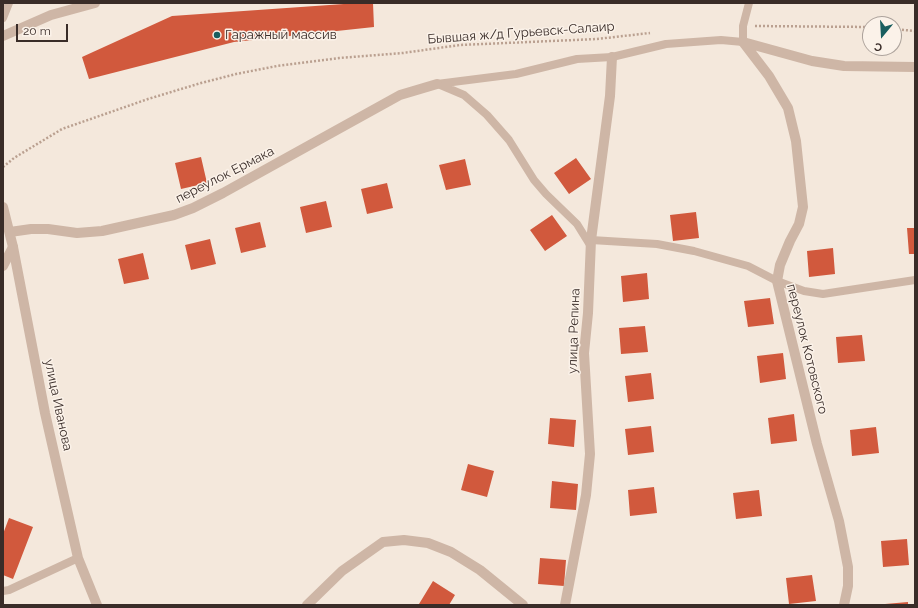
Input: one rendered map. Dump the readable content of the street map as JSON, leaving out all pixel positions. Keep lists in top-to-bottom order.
{
  "streets": {
    "street": [
      "переулок Ермака",
      "улица Репина",
      "переулок Котовского",
      "улица Иванова"
    ],
    "path": ["Бывшая ж/д Гурьевск-Салаир"]
  },
  "crossings": [
    ["переулок Ермака", "улица Иванова"]
  ],
  "places": ["Гаражный массив"],
  "scale_bar": "20 m",
  "north": "bottom"
}
